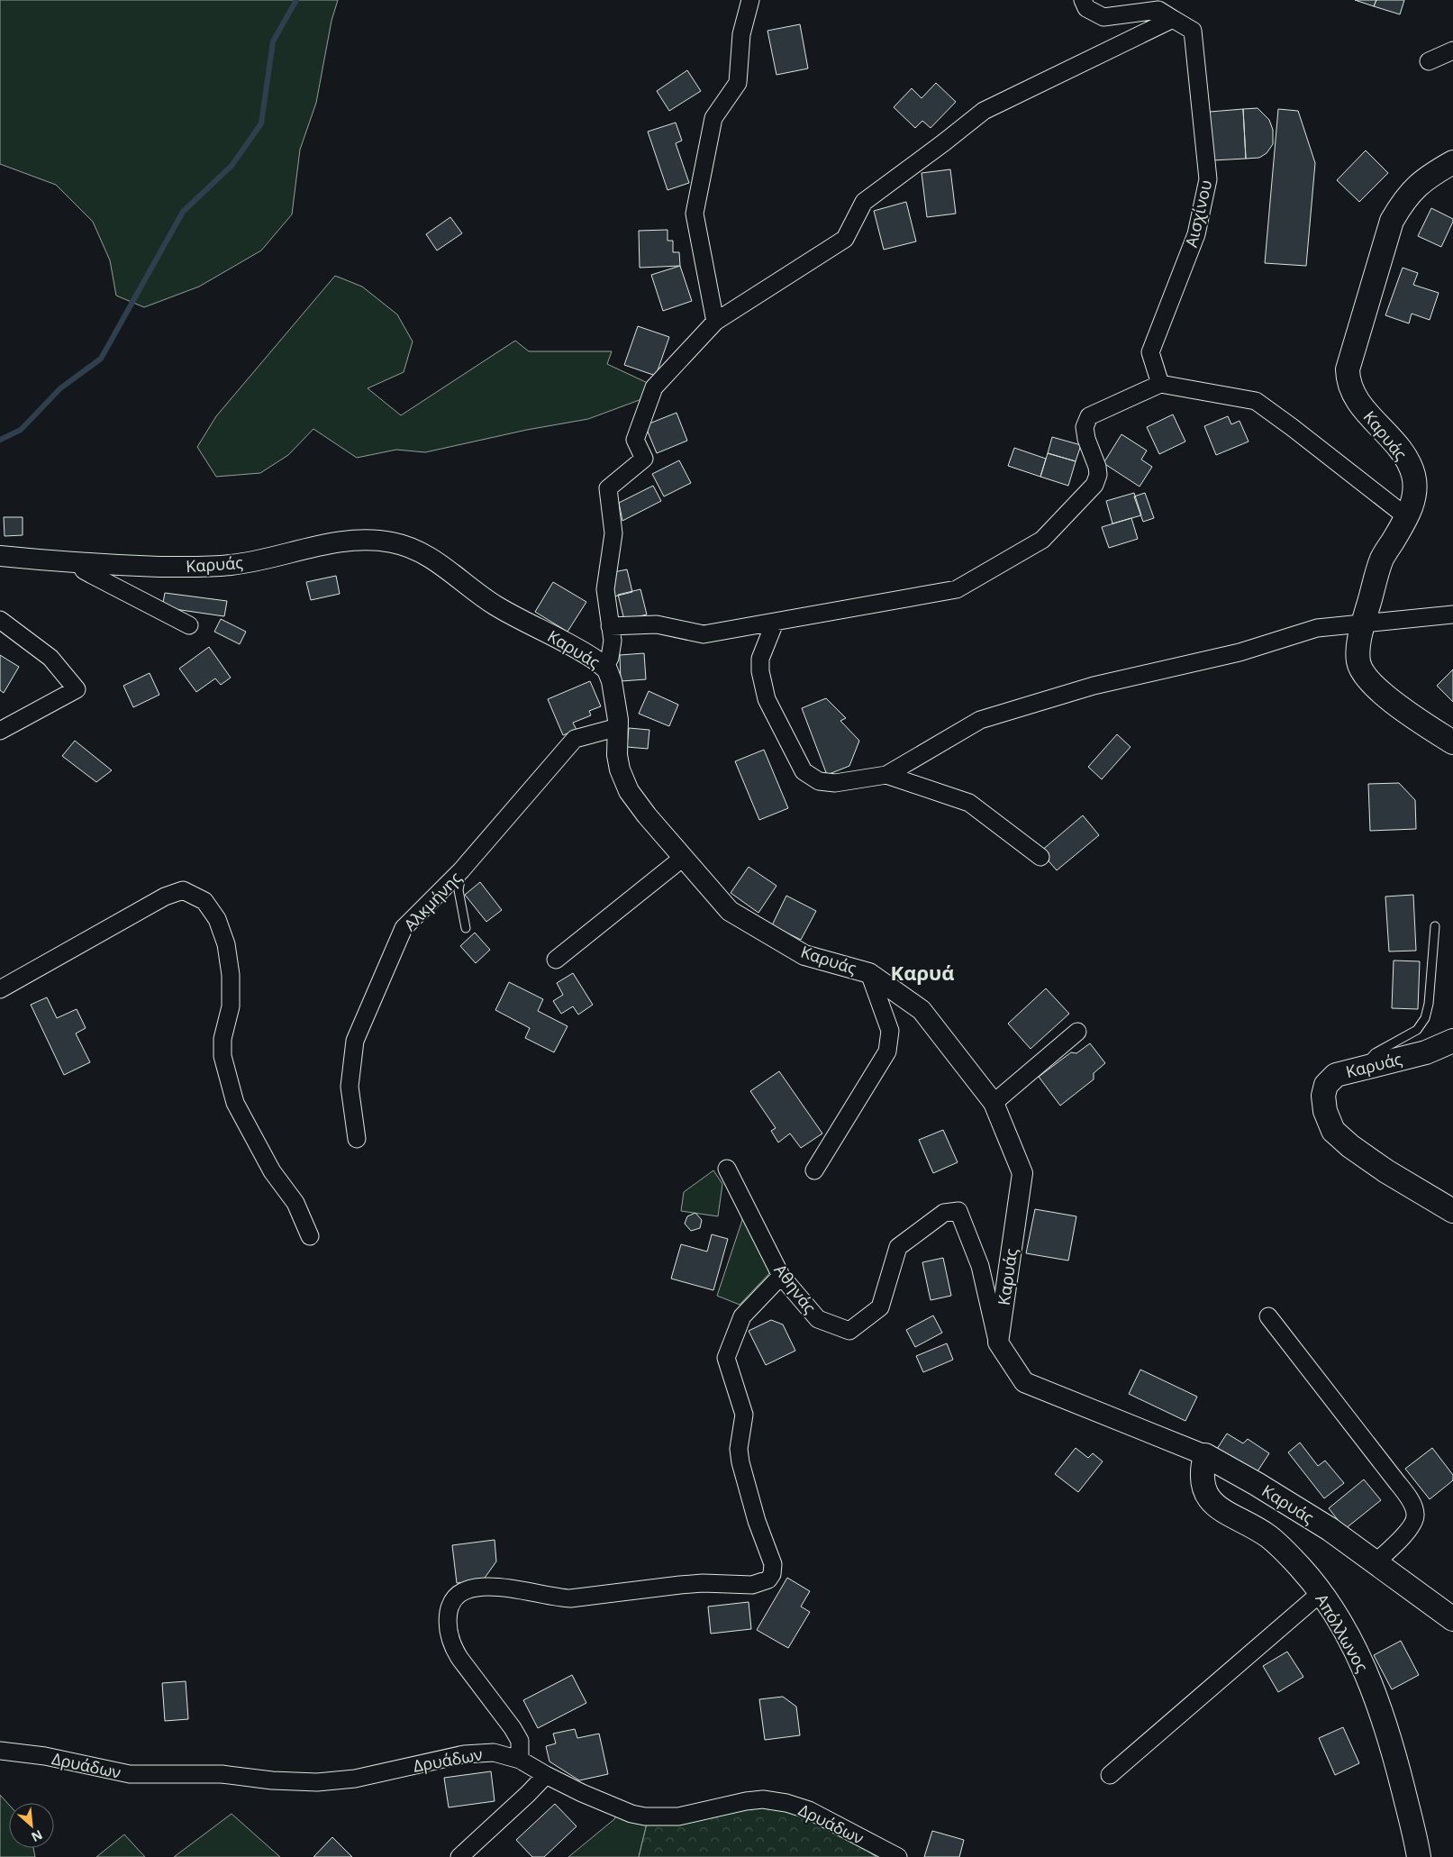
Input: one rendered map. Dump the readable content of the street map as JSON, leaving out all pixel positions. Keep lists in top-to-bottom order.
{
  "streets": {
    "main road": ["Καρυάς", "Απόλλωνος"],
    "street": [
      "Αισχίνου",
      "Αλκμήνης",
      "Αθηνάς",
      "Δρυάδων"
    ]
  },
  "crossings": [
    ["Καρυάς", "Αλκμήνης"],
    ["Καρυάς", "Αθηνάς"],
    ["Καρυάς", "Απόλλωνος"]
  ],
  "districts": ["Καρυά"],
  "north": "bottom right"
}
